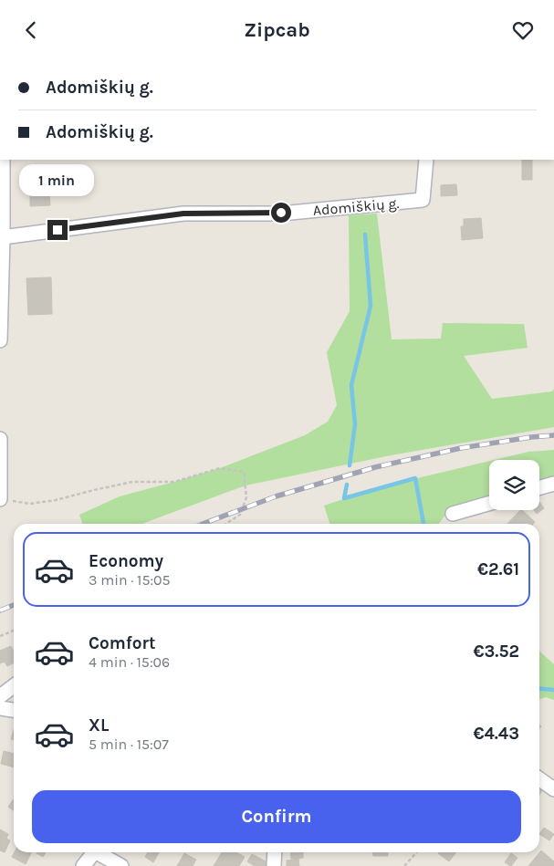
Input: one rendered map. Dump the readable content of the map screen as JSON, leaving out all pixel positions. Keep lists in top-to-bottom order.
{
  "streets": {
    "street": ["Adomiškių g."]
  },
  "page": {
    "header": "Zipcab",
    "banner": ["Adomiškių g.", "Adomiškių g."],
    "bubble": "1 min",
    "list": [
      {
        "name": "Economy",
        "note": "3 min · 15:05",
        "value": "€2.61"
      },
      {
        "name": "Comfort",
        "note": "4 min · 15:06",
        "value": "€3.52"
      },
      {
        "name": "XL",
        "note": "5 min · 15:07",
        "value": "€4.43"
      }
    ],
    "buttons": "Confirm"
  }
}
